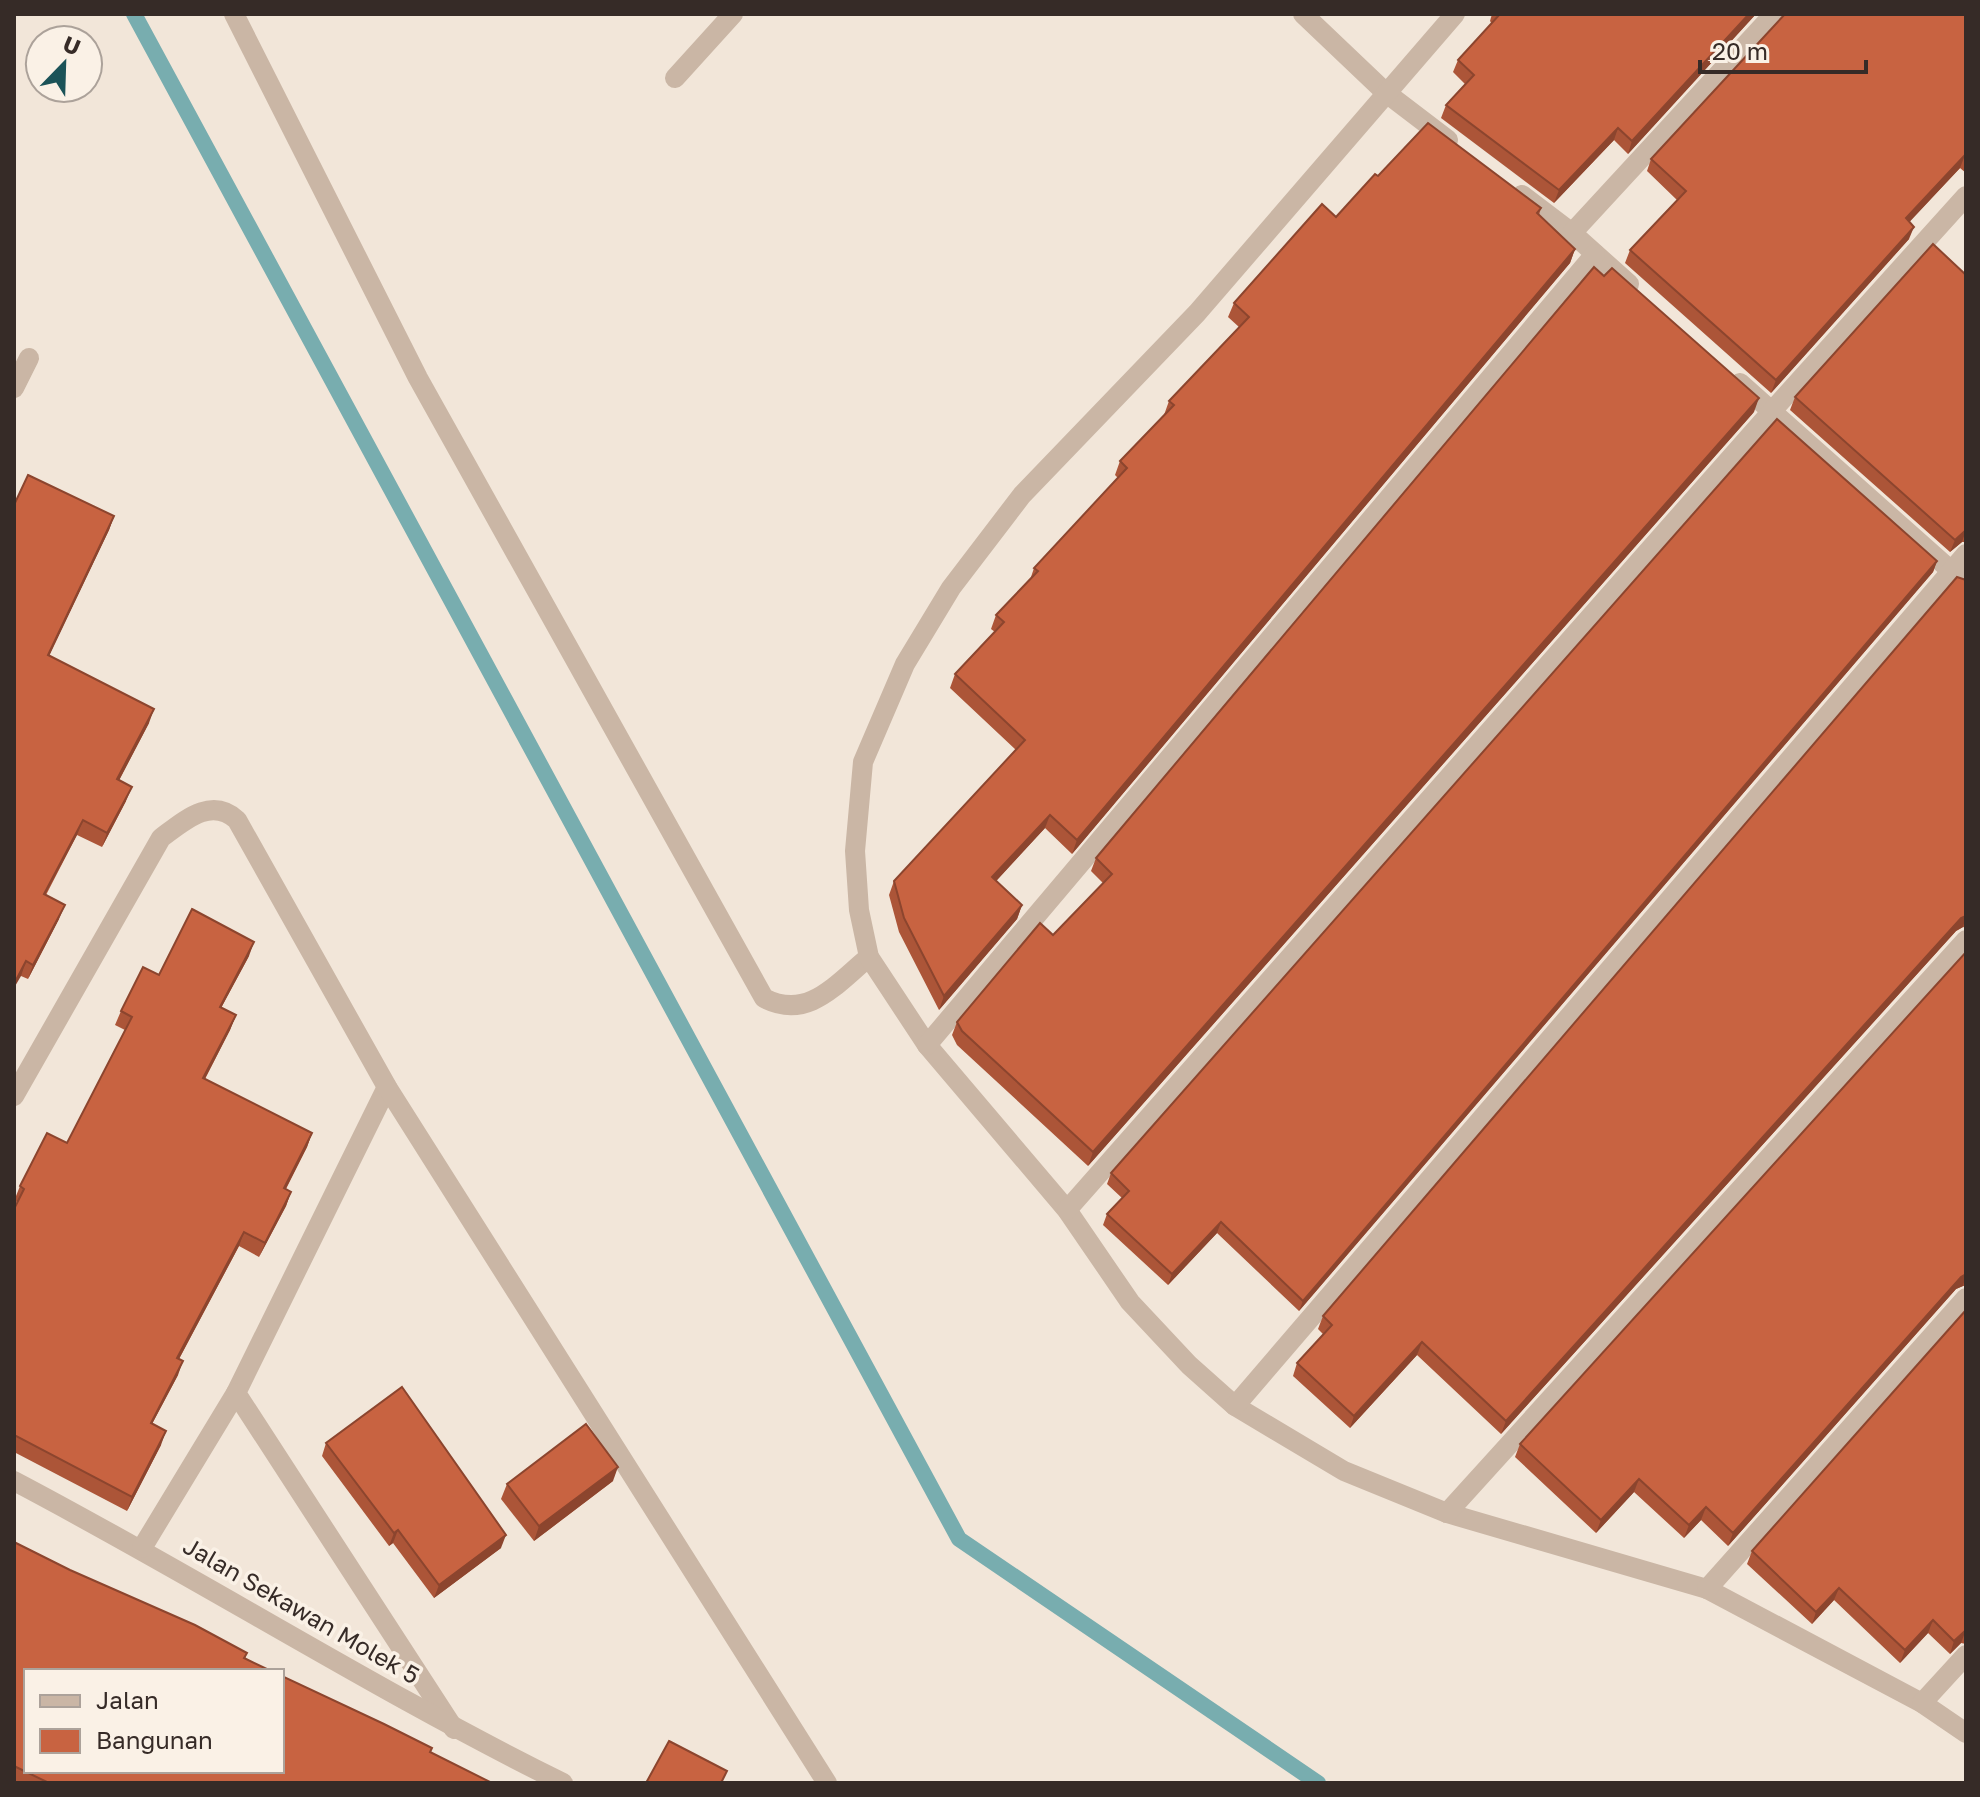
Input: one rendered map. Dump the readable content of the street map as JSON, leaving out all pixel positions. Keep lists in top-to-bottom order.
{
  "streets": {
    "street": ["Jalan Sekawan Molek 5"]
  },
  "legend": ["Jalan", "Bangunan"],
  "scale_bar": "20 m",
  "north": "top right"
}
